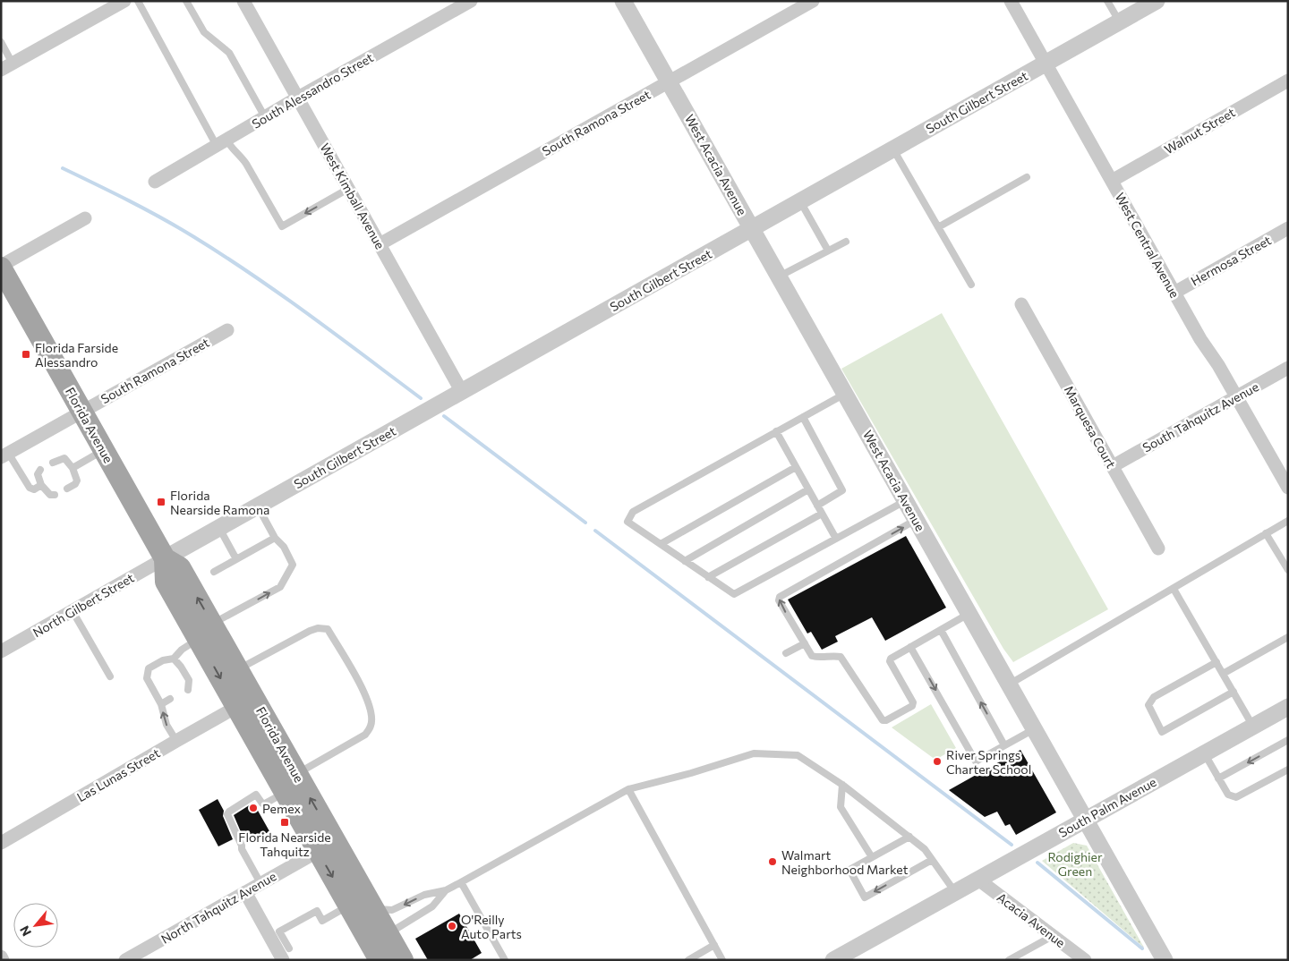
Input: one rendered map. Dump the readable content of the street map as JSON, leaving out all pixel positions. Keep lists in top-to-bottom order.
{
  "streets": {
    "main road": ["Florida Avenue"],
    "street": [
      "South Alessandro Street",
      "South Gilbert Street",
      "South Ramona Street",
      "Walnut Street",
      "West Acacia Avenue",
      "West Kimball Avenue",
      "West Central Avenue",
      "Hermosa Street",
      "South Tahquitz Avenue",
      "Marquesa Court",
      "North Gilbert Street",
      "Las Lunas Street",
      "South Palm Avenue",
      "North Tahquitz Avenue",
      "Acacia Avenue"
    ]
  },
  "crossings": [
    ["South Alessandro Street", "West Kimball Avenue"],
    ["South Gilbert Street", "West Acacia Avenue"],
    ["South Gilbert Street", "West Kimball Avenue"],
    ["South Gilbert Street", "West Central Avenue"],
    ["South Gilbert Street", "Florida Avenue"],
    ["South Gilbert Street", "North Gilbert Street"],
    ["South Ramona Street", "West Acacia Avenue"],
    ["South Ramona Street", "West Kimball Avenue"],
    ["South Ramona Street", "Florida Avenue"],
    ["Walnut Street", "West Central Avenue"],
    ["West Acacia Avenue", "South Palm Avenue"],
    ["West Central Avenue", "Hermosa Street"],
    ["West Central Avenue", "South Tahquitz Avenue"],
    ["South Tahquitz Avenue", "Marquesa Court"],
    ["Florida Avenue", "North Gilbert Street"],
    ["Florida Avenue", "Las Lunas Street"],
    ["Florida Avenue", "North Tahquitz Avenue"],
    ["South Palm Avenue", "Acacia Avenue"]
  ],
  "parks": ["Rodighier Green"],
  "places": {
    "transit": ["Florida Farside Alessandro", "Florida Nearside Ramona", "Florida Nearside Tahquitz"],
    "other": [
      "River Springs Charter School",
      "Pemex",
      "Walmart Neighborhood Market",
      "O'Reilly Auto Parts"
    ]
  },
  "north": "bottom left"
}
